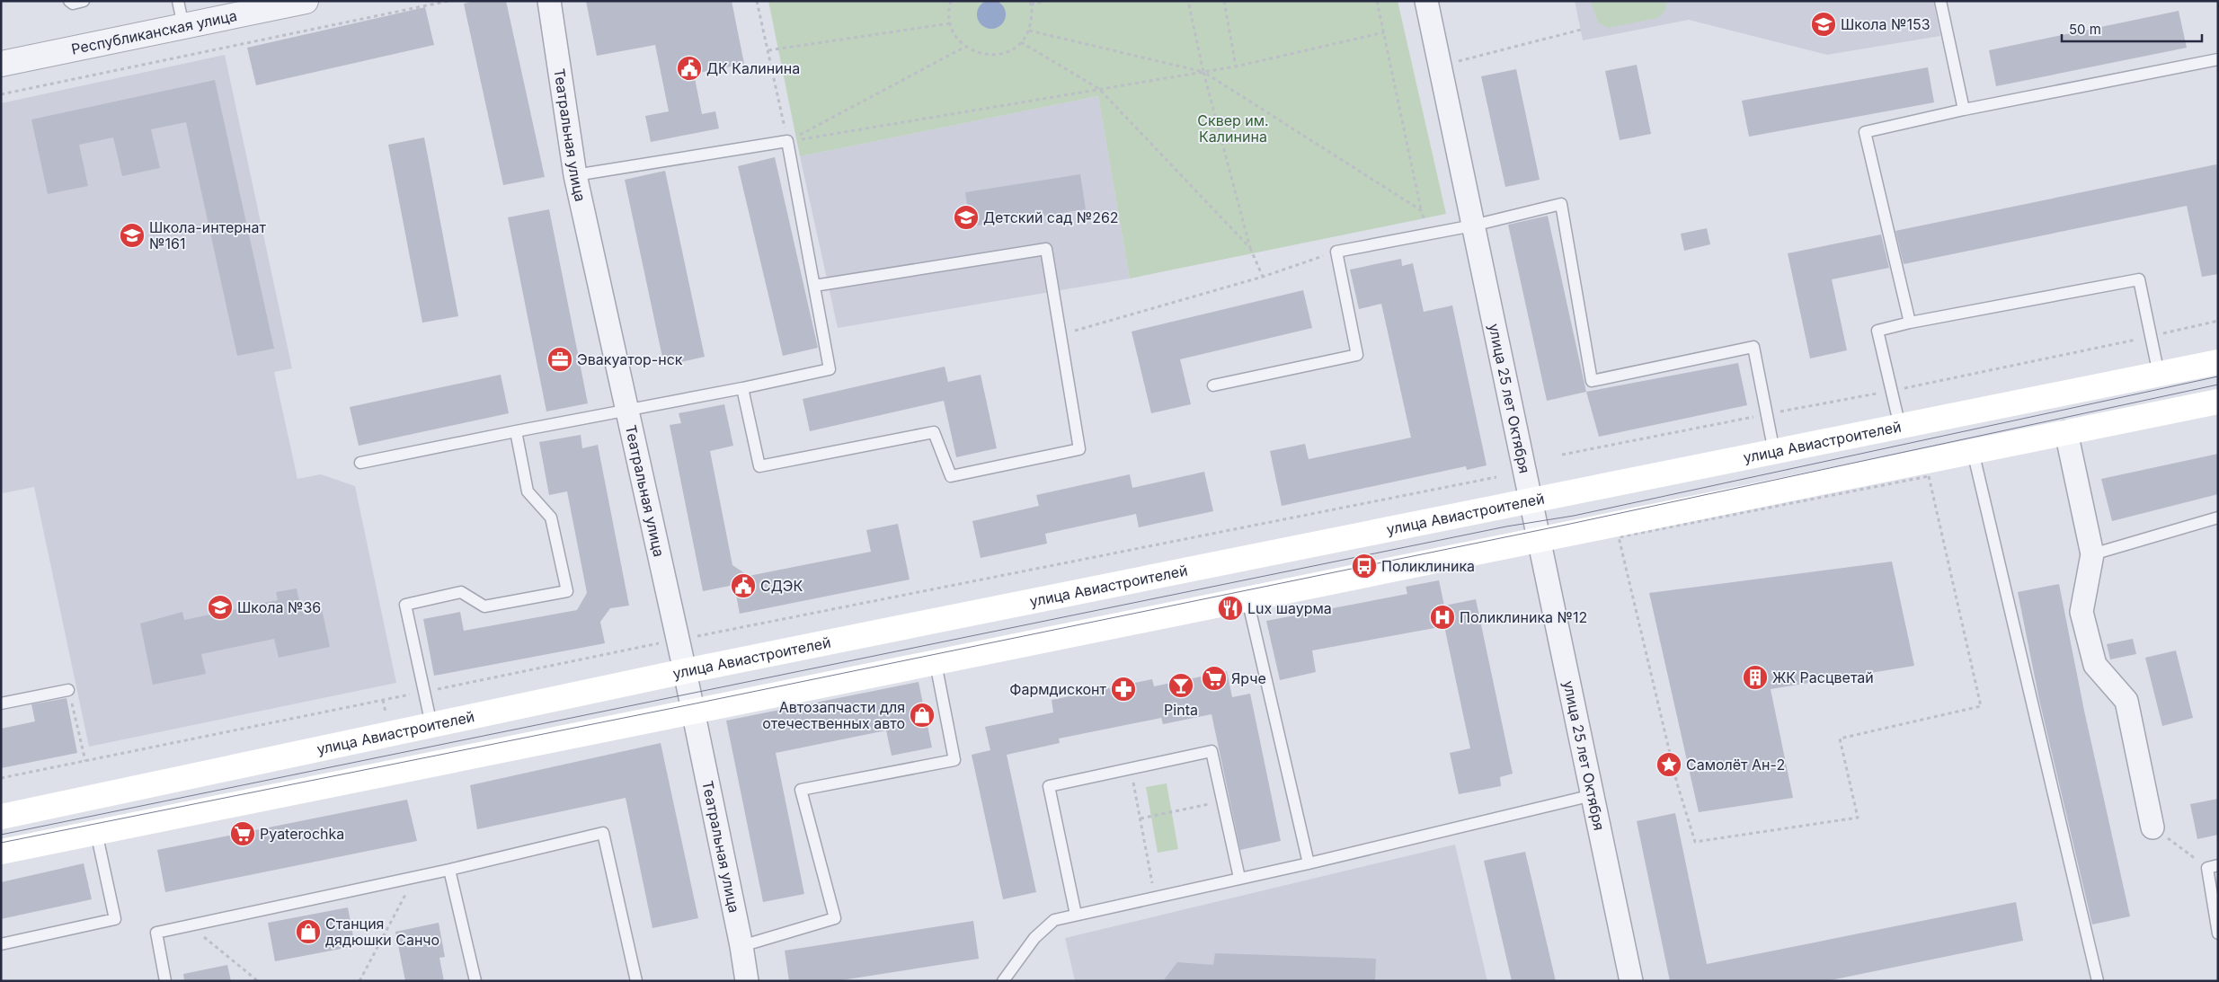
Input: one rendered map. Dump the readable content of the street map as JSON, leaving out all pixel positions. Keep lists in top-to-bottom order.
{
  "streets": {
    "main road": ["улица Авиастроителей"],
    "street": ["Республиканская улица", "Театральная улица", "улица 25 лет Октября"]
  },
  "crossings": [
    ["Театральная улица", "улица Авиастроителей"],
    ["улица 25 лет Октября", "улица Авиастроителей"]
  ],
  "parks": ["Сквер им. Калинина"],
  "places": {
    "school or university": [
      "Школа №153",
      "Детский сад №262",
      "Школа-интернат №161",
      "Школа №36"
    ],
    "public building": ["ДК Калинина", "СДЭК"],
    "office": ["Эвакуатор-нск"],
    "bus stop": ["Поликлиника"],
    "restaurant": ["Lux шаурма"],
    "hospital": ["Поликлиника №12"],
    "building": ["ЖК Расцветай"],
    "supermarket": ["Ярче", "Pyaterochka"],
    "bar": ["Pinta"],
    "pharmacy": ["Фармдисконт"],
    "shop": ["Автозапчасти для отечественных авто", "Станция дядюшки Санчо"],
    "place": ["Самолёт Ан-2"]
  },
  "scale_bar": "50 m"
}
